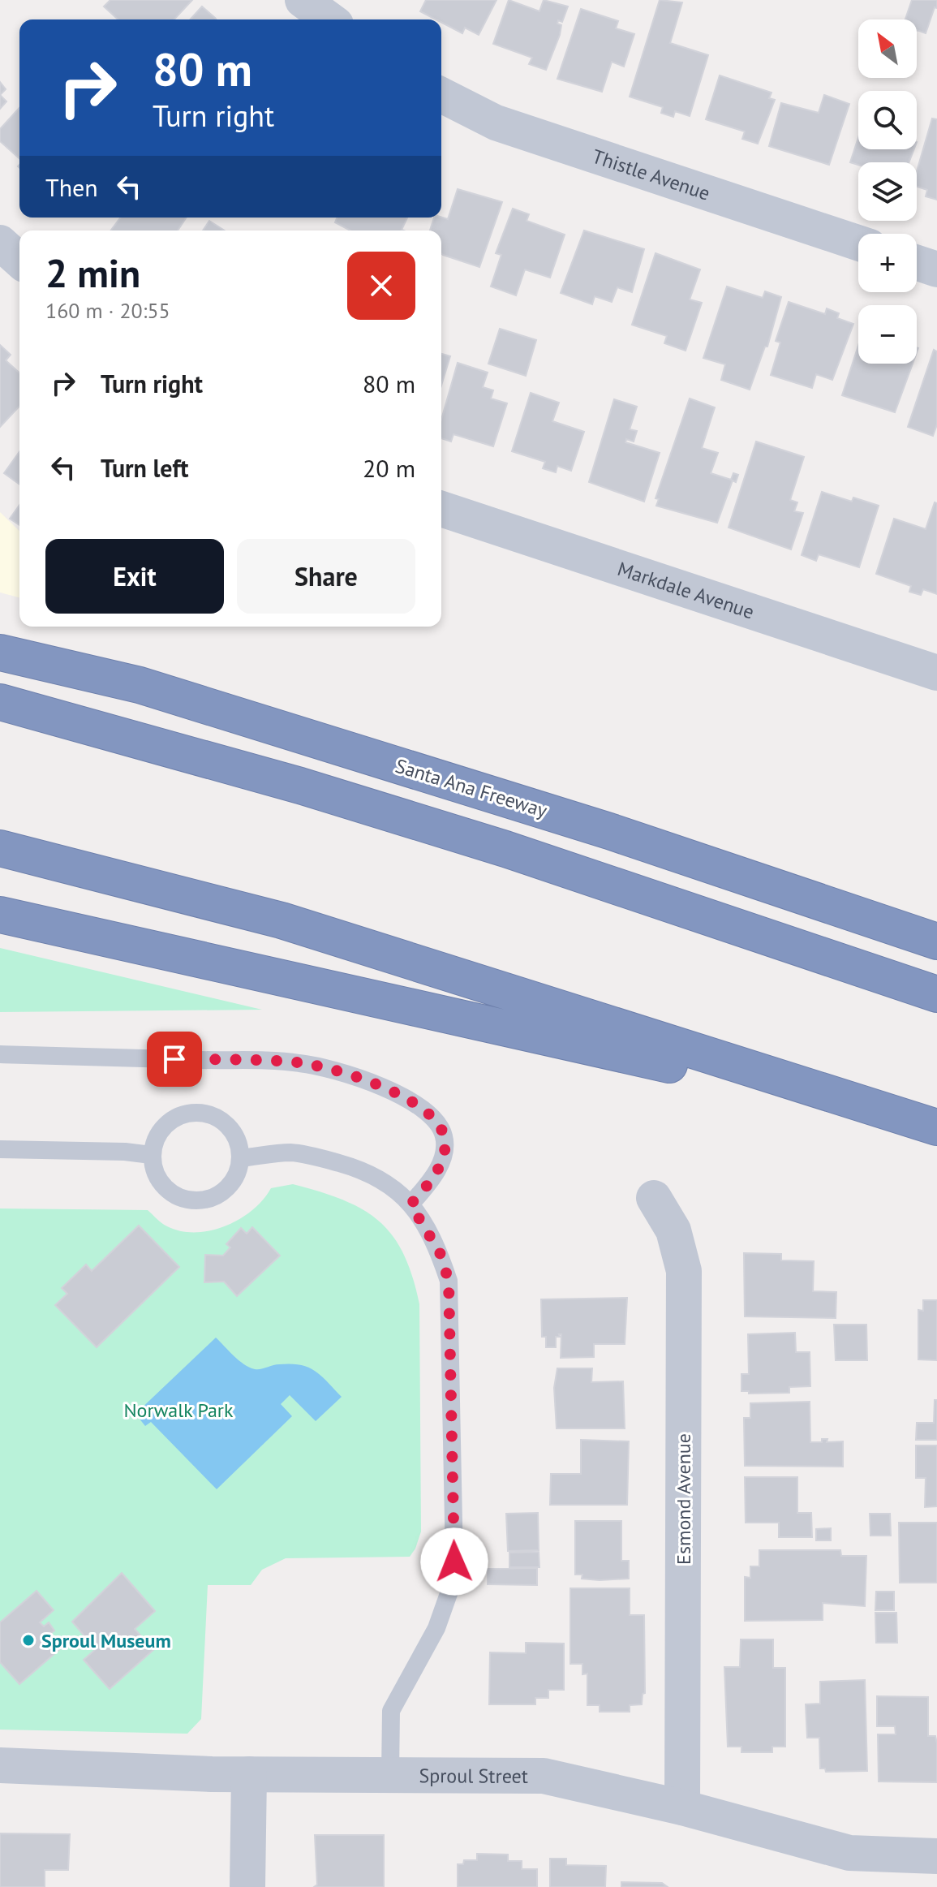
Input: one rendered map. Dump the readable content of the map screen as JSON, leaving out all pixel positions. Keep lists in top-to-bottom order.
{
  "streets": {
    "highway": ["Santa Ana Freeway"],
    "street": [
      "Thistle Avenue",
      "Markdale Avenue",
      "Esmond Avenue",
      "Sproul Street"
    ]
  },
  "crossings": [
    ["Esmond Avenue", "Sproul Street"]
  ],
  "parks": ["Norwalk Park"],
  "places": ["Sproul Museum"],
  "north": "top left",
  "page": {
    "map_buttons": ["+", "−"],
    "turn": ["80 m", "Turn right"],
    "then": "Then",
    "heading": ["2 min", "160 m · 20:55"],
    "list": [
      {
        "name": "Turn right",
        "value": "80 m"
      },
      {
        "name": "Turn left",
        "value": "20 m"
      }
    ],
    "buttons": ["Exit", "Share"]
  }
}
